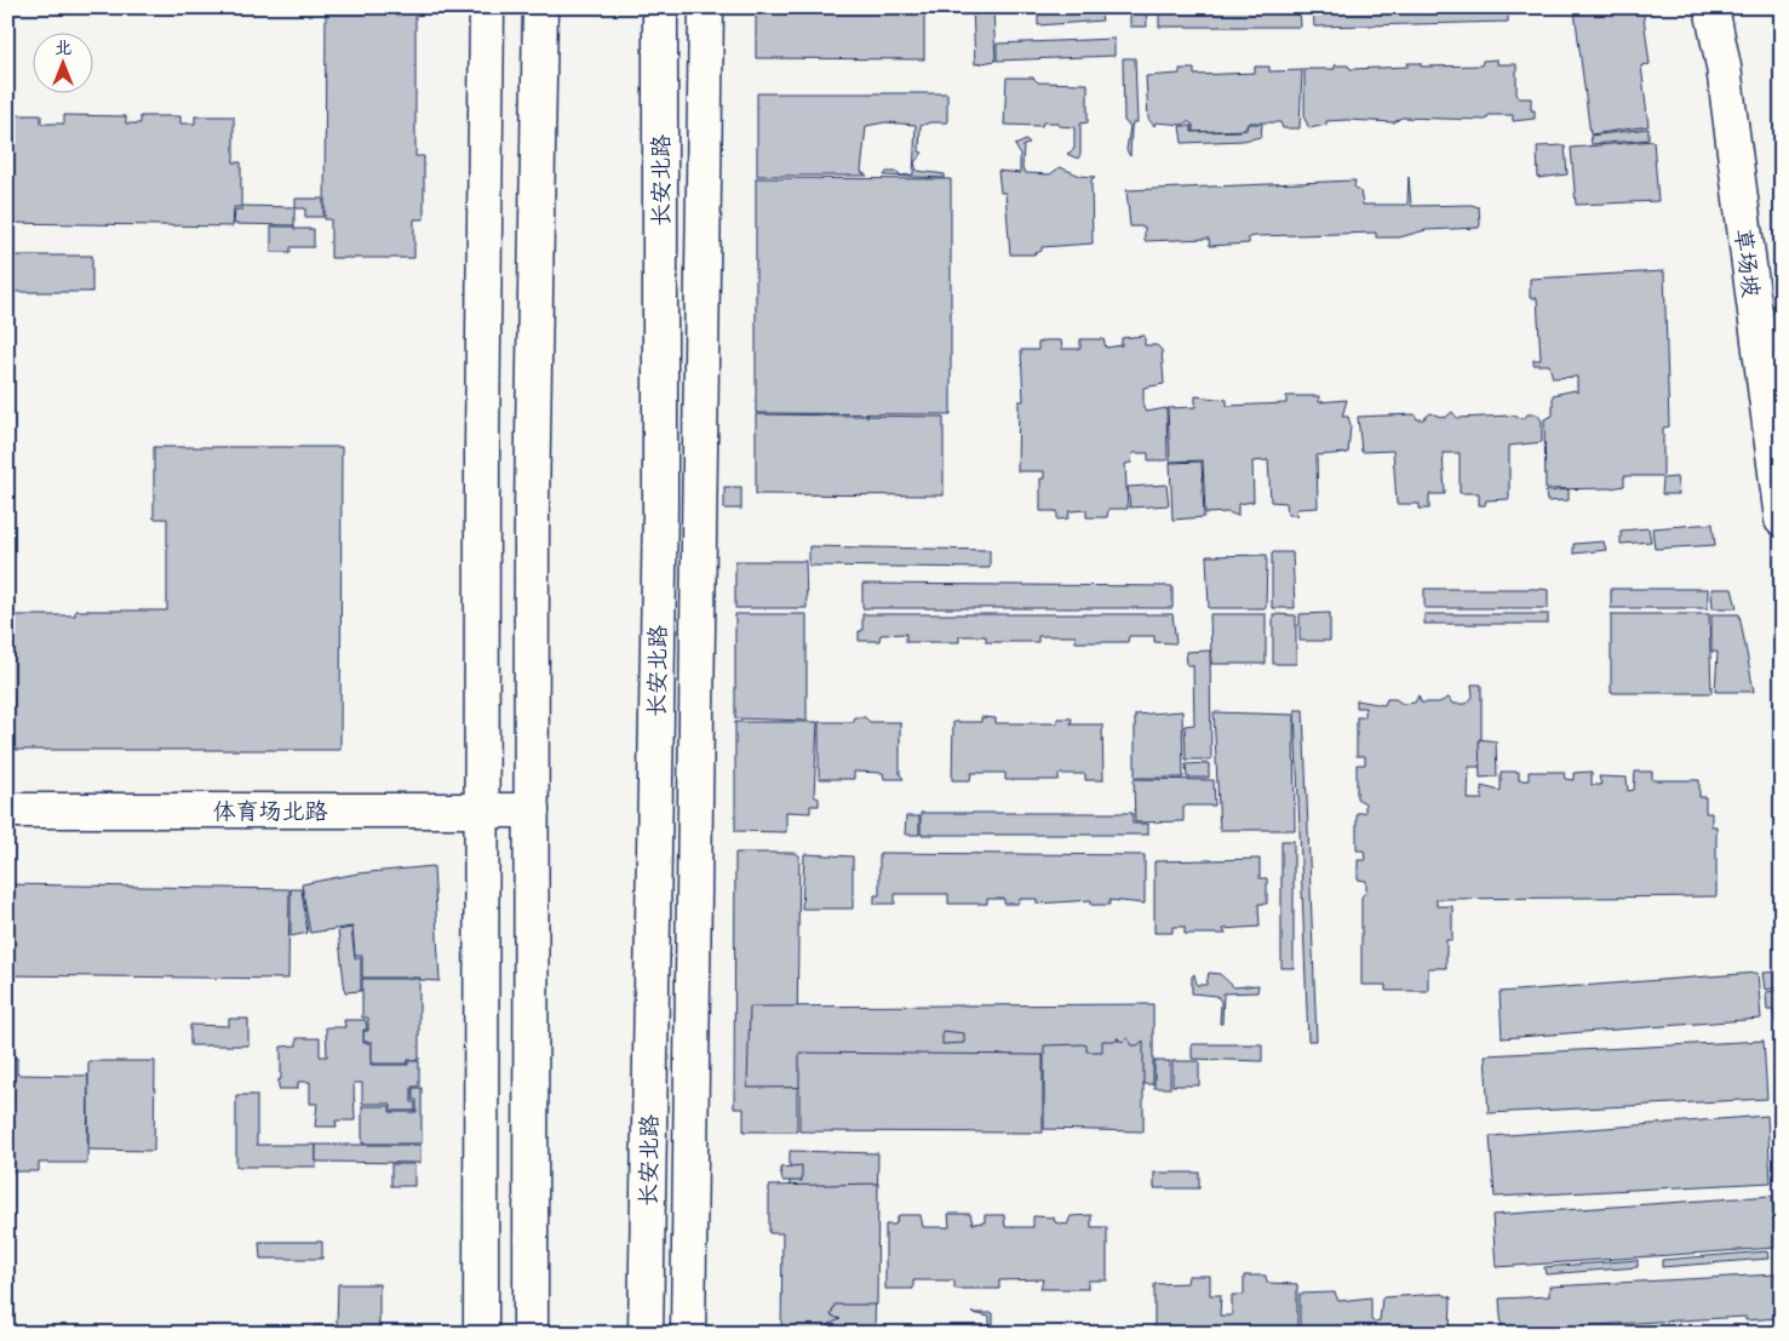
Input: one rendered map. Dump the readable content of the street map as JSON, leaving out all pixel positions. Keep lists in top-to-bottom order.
{
  "streets": {
    "street": ["长安北路", "草场坡", "体育场北路"]
  },
  "north": "top"
}
